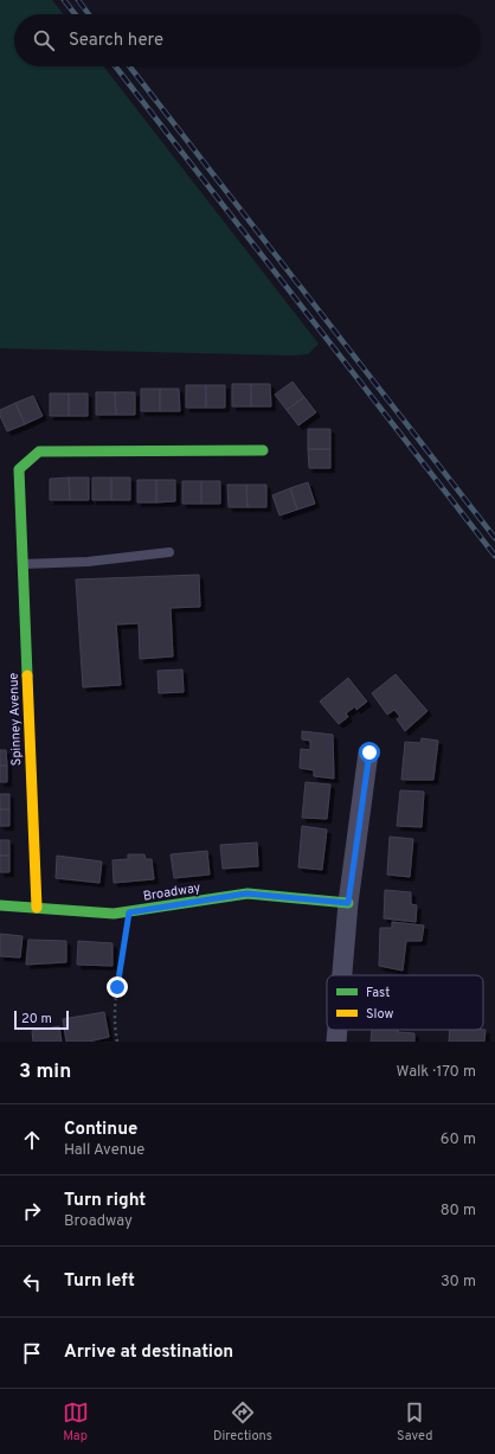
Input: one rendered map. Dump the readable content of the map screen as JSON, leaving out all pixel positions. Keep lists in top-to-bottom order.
{
  "streets": {
    "street": ["Spinney Avenue", "Broadway"]
  },
  "crossings": [
    ["Spinney Avenue", "Broadway"]
  ],
  "legend": ["Fast", "Slow"],
  "scale_bar": "20 m",
  "page": {
    "search": "Search here",
    "scale": "20 m",
    "heading": ["3 min", "Walk · 170 m"],
    "list": [
      ["Continue", "Hall Avenue", "60 m"],
      ["Turn right", "Broadway", "80 m"],
      ["Turn left", "30 m"],
      "Arrive at destination"
    ],
    "nav": ["Map", "Directions", "Saved"]
  }
}
